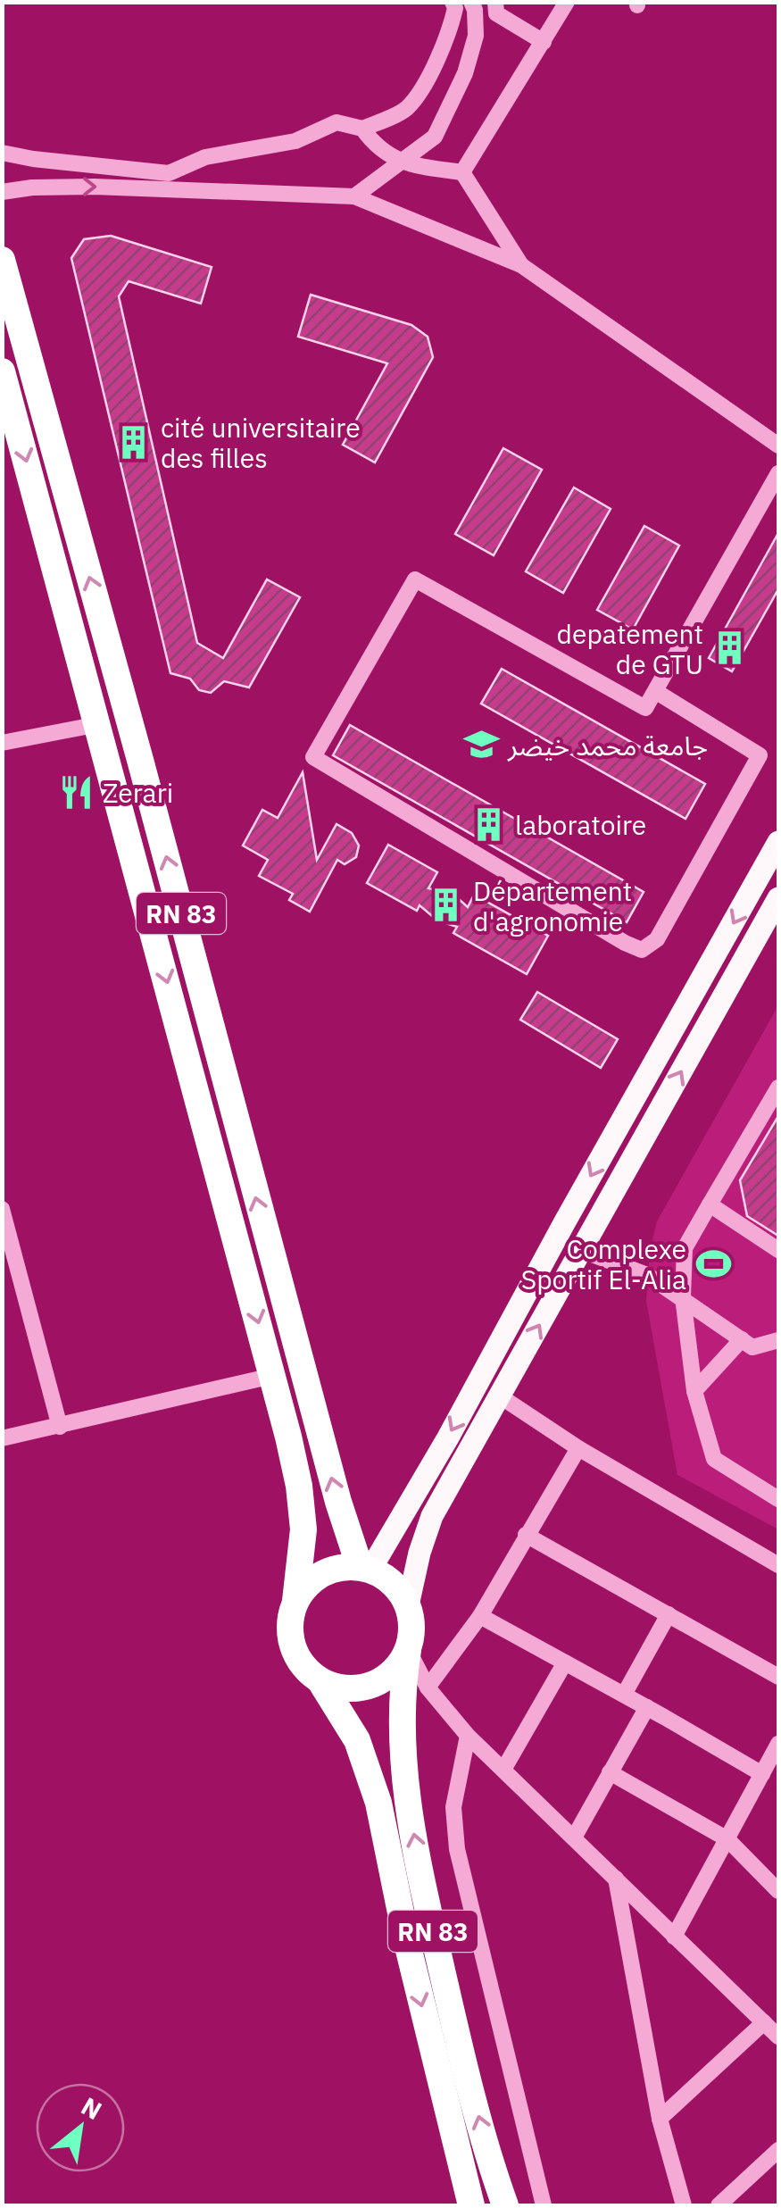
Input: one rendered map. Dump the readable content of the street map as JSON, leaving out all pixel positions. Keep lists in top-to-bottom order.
{
  "streets": {
    "highway": ["RN 83"]
  },
  "places": {
    "building": [
      "cité universitaire des filles",
      "depatement de GTU",
      "laboratoire",
      "Département d'agronomie"
    ],
    "school or university": ["جامعة محمد خيضر"],
    "restaurant": ["Zerari"],
    "sports": ["Complexe Sportif El-Alia"]
  },
  "north": "top right"
}
